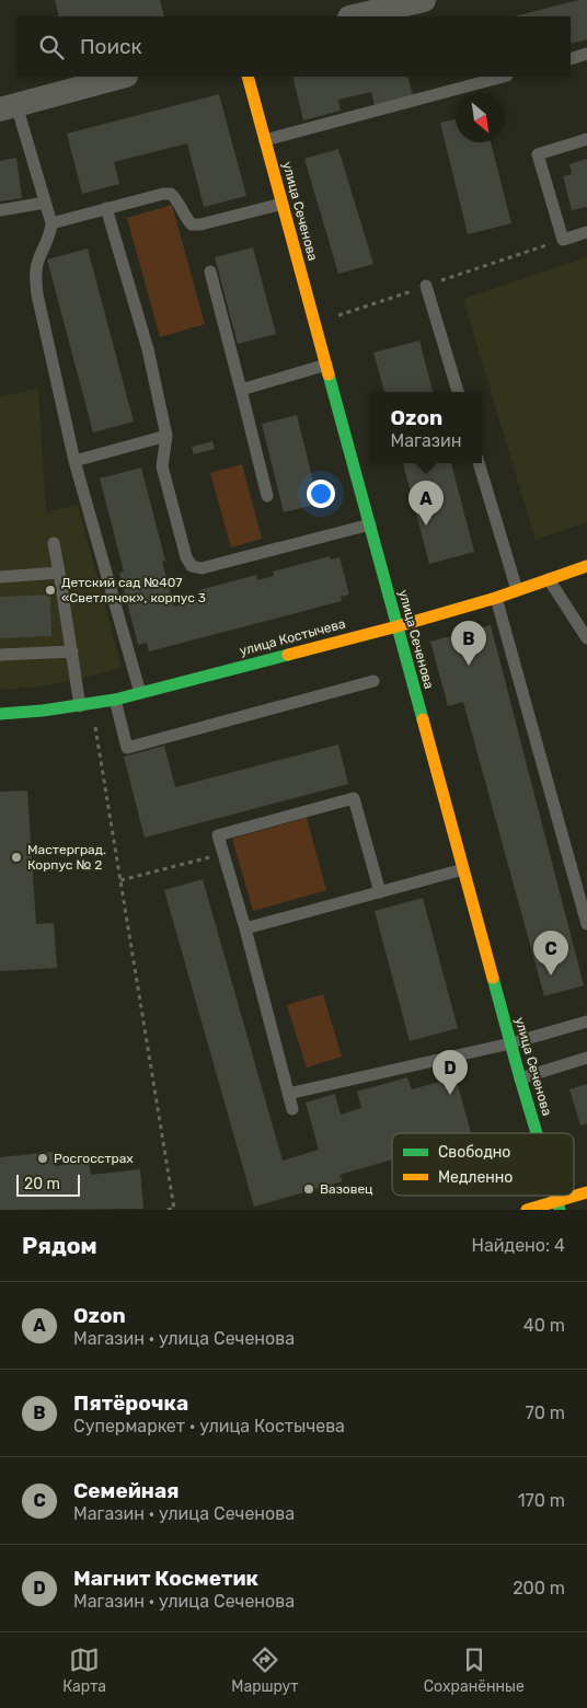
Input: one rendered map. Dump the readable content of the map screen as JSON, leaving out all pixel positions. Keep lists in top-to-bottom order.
{
  "streets": {
    "street": ["улица Сеченова", "улица Костычева"]
  },
  "crossings": [
    ["улица Сеченова", "улица Костычева"]
  ],
  "places": [
    "Детский сад №407 «Светлячок», корпус 3",
    "Мастерград. Корпус № 2",
    "Росгосстрах",
    "Вазовец"
  ],
  "legend": ["Свободно", "Медленно"],
  "scale_bar": "20 m",
  "north": "bottom right",
  "page": {
    "search": "Поиск",
    "popup": ["Ozon", "Магазин"],
    "pins": [
      "A",
      "B",
      "C",
      "D"
    ],
    "scale": "20 m",
    "heading": ["Рядом", "Найдено: 4"],
    "list": [
      {
        "mark": "A",
        "name": "Ozon",
        "note": "Магазин · улица Сеченова",
        "value": "40 m"
      },
      {
        "mark": "B",
        "name": "Пятёрочка",
        "note": "Супермаркет · улица Костычева",
        "value": "70 m"
      },
      {
        "mark": "C",
        "name": "Семейная",
        "note": "Магазин · улица Сеченова",
        "value": "170 m"
      },
      {
        "mark": "D",
        "name": "Магнит Косметик",
        "note": "Магазин · улица Сеченова",
        "value": "200 m"
      }
    ],
    "nav": ["Карта", "Маршрут", "Сохранённые"]
  }
}
